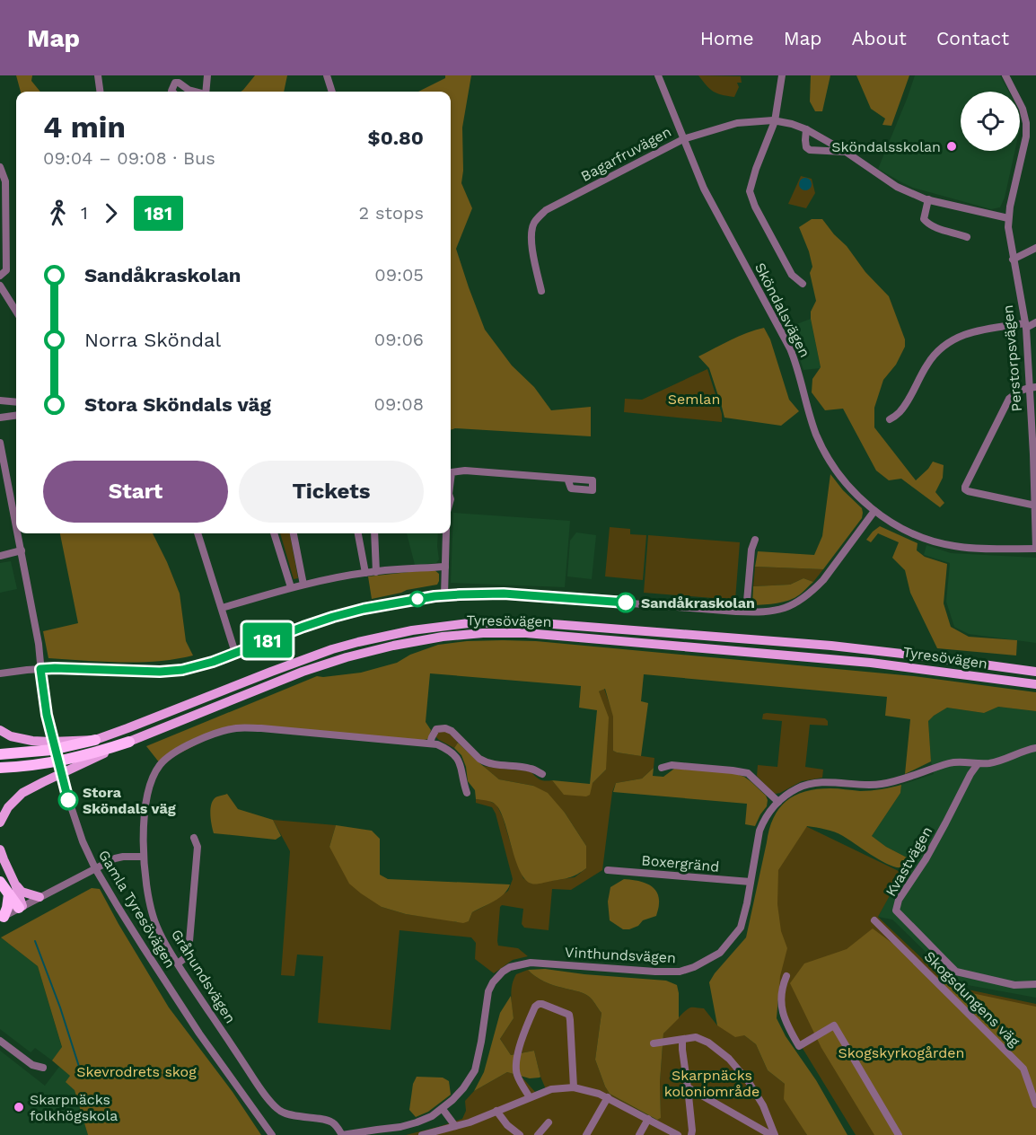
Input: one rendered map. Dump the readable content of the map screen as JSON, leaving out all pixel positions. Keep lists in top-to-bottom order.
{
  "streets": {
    "highway": ["Tyresövägen"],
    "street": [
      "Bagarfruvägen",
      "Sköndalsvägen",
      "Perstorpsvägen",
      "Kvastvägen",
      "Boxergränd",
      "Gamla Tyresövägen",
      "Vinthundsvägen",
      "Gråhundsvägen",
      "Skogsdungens väg"
    ]
  },
  "crossings": [
    ["Bagarfruvägen", "Sköndalsvägen"],
    ["Bagarfruvägen", "Perstorpsvägen"],
    ["Sköndalsvägen", "Perstorpsvägen"],
    ["Kvastvägen", "Vinthundsvägen"],
    ["Boxergränd", "Vinthundsvägen"],
    ["Vinthundsvägen", "Gråhundsvägen"]
  ],
  "parks": [
    "Semlan",
    "Skogskyrkogården",
    "Skevrodrets skog",
    "Skarpnäcks koloniområde"
  ],
  "places": [
    "Sköndalsskolan",
    "Sandåkraskolan",
    "Stora Sköndals väg",
    "Skarpnäcks folkhögskola"
  ],
  "lines": ["bus line 181"],
  "page": {
    "header": "Map",
    "nav": [
      "Home",
      "Map",
      "About",
      "Contact"
    ],
    "on_map": "181",
    "heading": ["4 min", "09:04 – 09:08 · Bus", "$0.80"],
    "legs": ["1", "181", "2 stops"],
    "list": [
      {
        "name": "Sandåkraskolan",
        "value": "09:05"
      },
      {
        "name": "Norra Sköndal",
        "value": "09:06"
      },
      {
        "name": "Stora Sköndals väg",
        "value": "09:08"
      }
    ],
    "buttons": ["Start", "Tickets"]
  }
}
